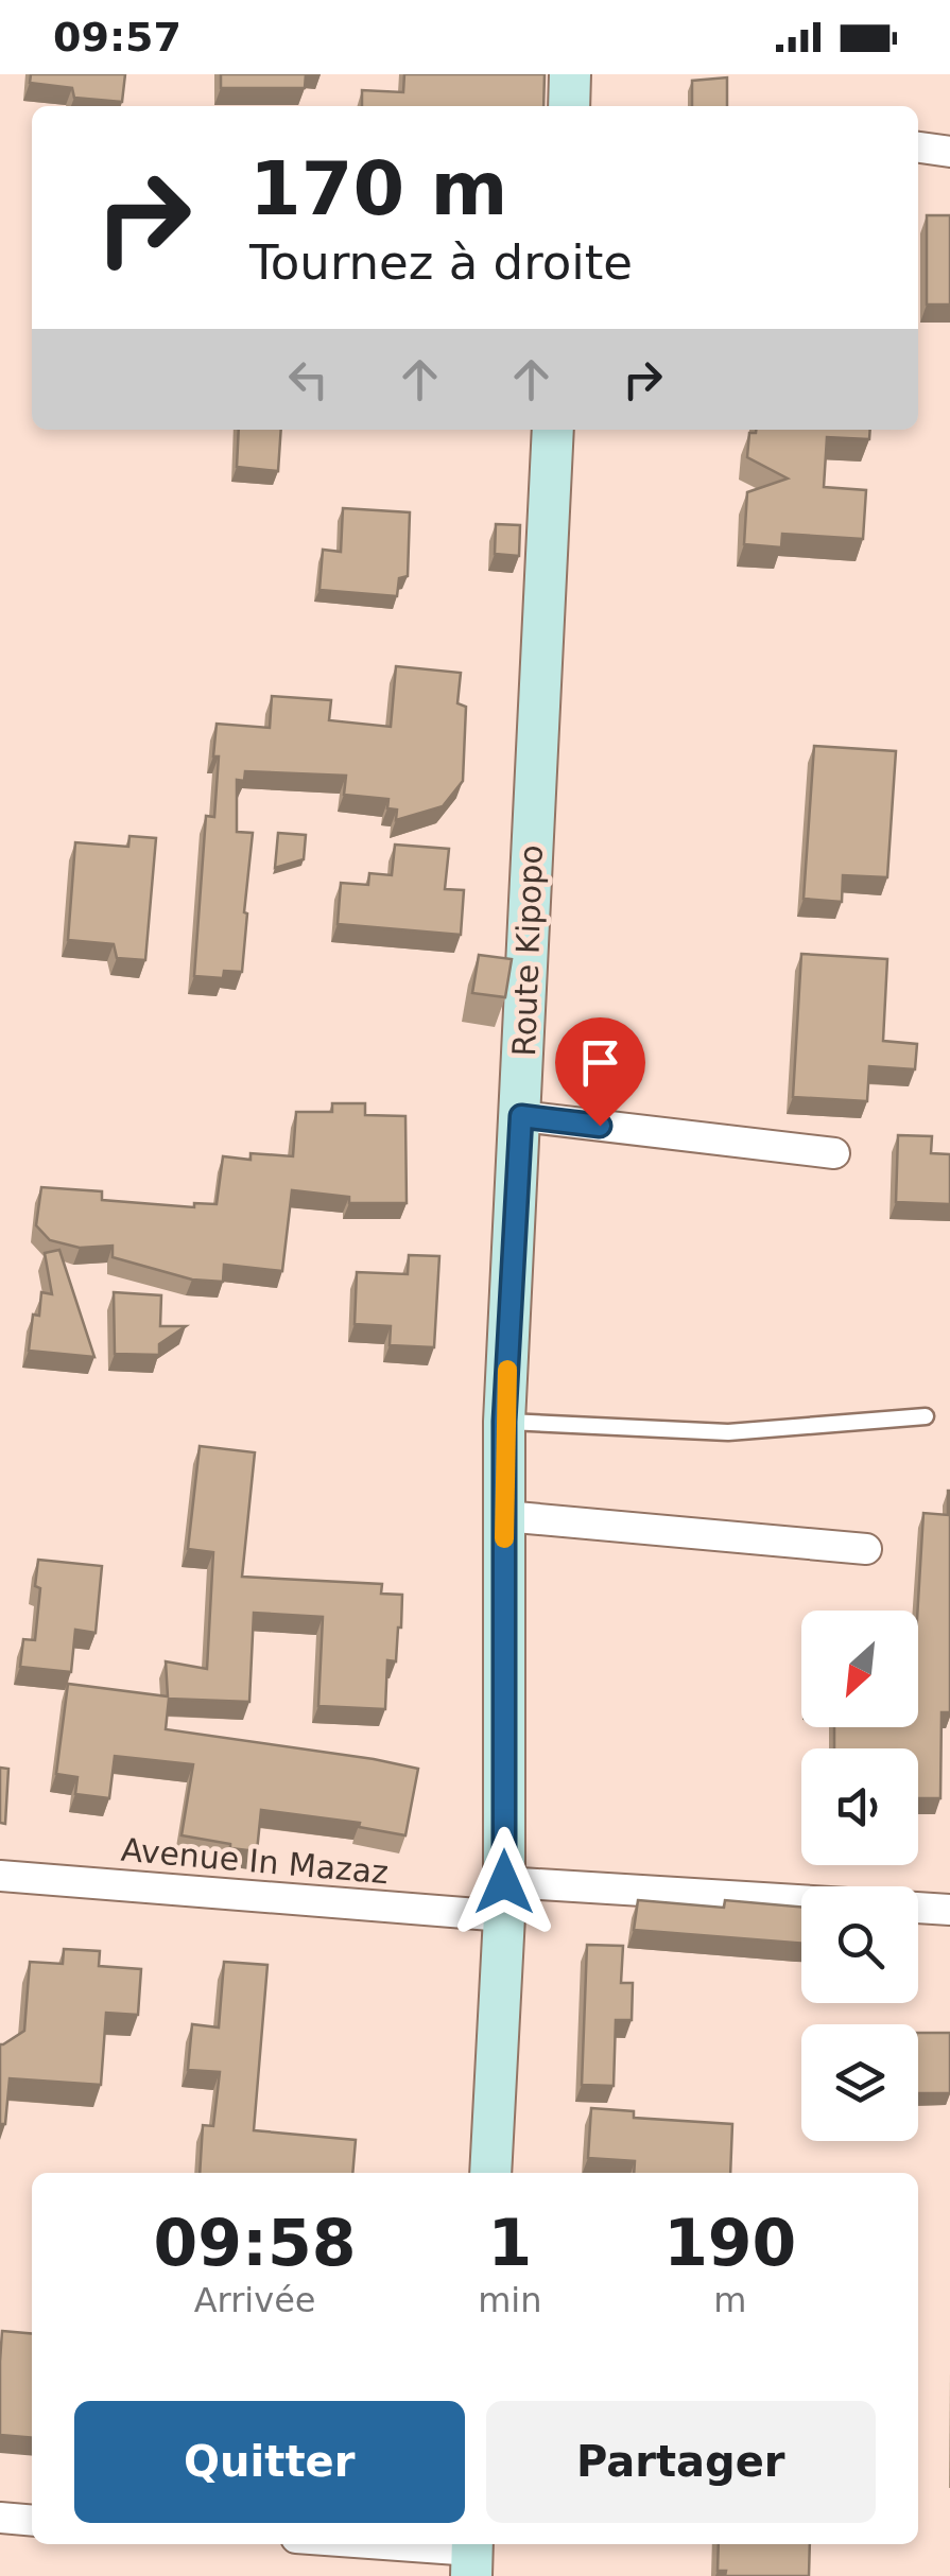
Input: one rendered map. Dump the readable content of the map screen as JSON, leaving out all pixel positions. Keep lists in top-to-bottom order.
{
  "streets": {
    "main road": ["Route Kipopo"],
    "street": ["Avenue In Mazaz"]
  },
  "crossings": [
    ["Route Kipopo", "Avenue In Mazaz"]
  ],
  "north": "bottom left",
  "page": {
    "status": "09:57",
    "turn": ["170 m", "Tournez à droite"],
    "eta": [
      "09:58",
      "Arrivée",
      "1",
      "min",
      "190",
      "m"
    ],
    "buttons": ["Quitter", "Partager"]
  }
}
